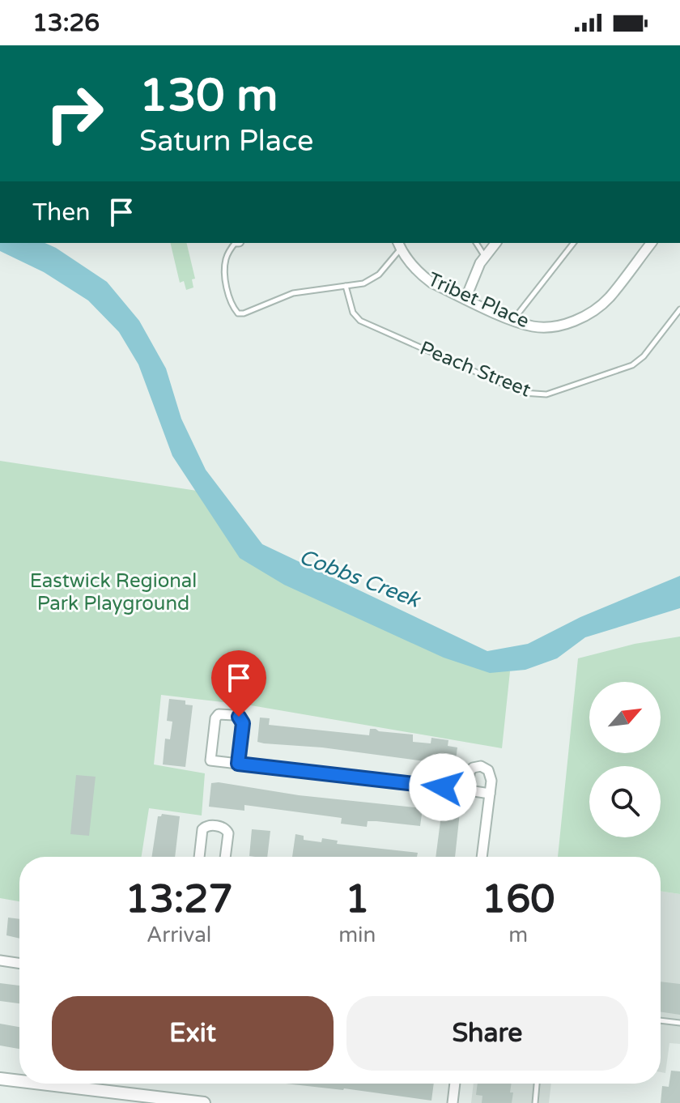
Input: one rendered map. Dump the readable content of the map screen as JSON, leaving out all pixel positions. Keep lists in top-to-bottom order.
{
  "streets": {
    "street": ["Tribet Place"],
    "lane": ["Peach Street"]
  },
  "water": ["Cobbs Creek"],
  "parks": ["Eastwick Regional Park Playground"],
  "north": "top right",
  "page": {
    "status": "13:26",
    "turn": ["130 m", "Saturn Place"],
    "then": "Then",
    "eta": [
      "13:27",
      "Arrival",
      "1",
      "min",
      "160",
      "m"
    ],
    "buttons": ["Exit", "Share"]
  }
}
